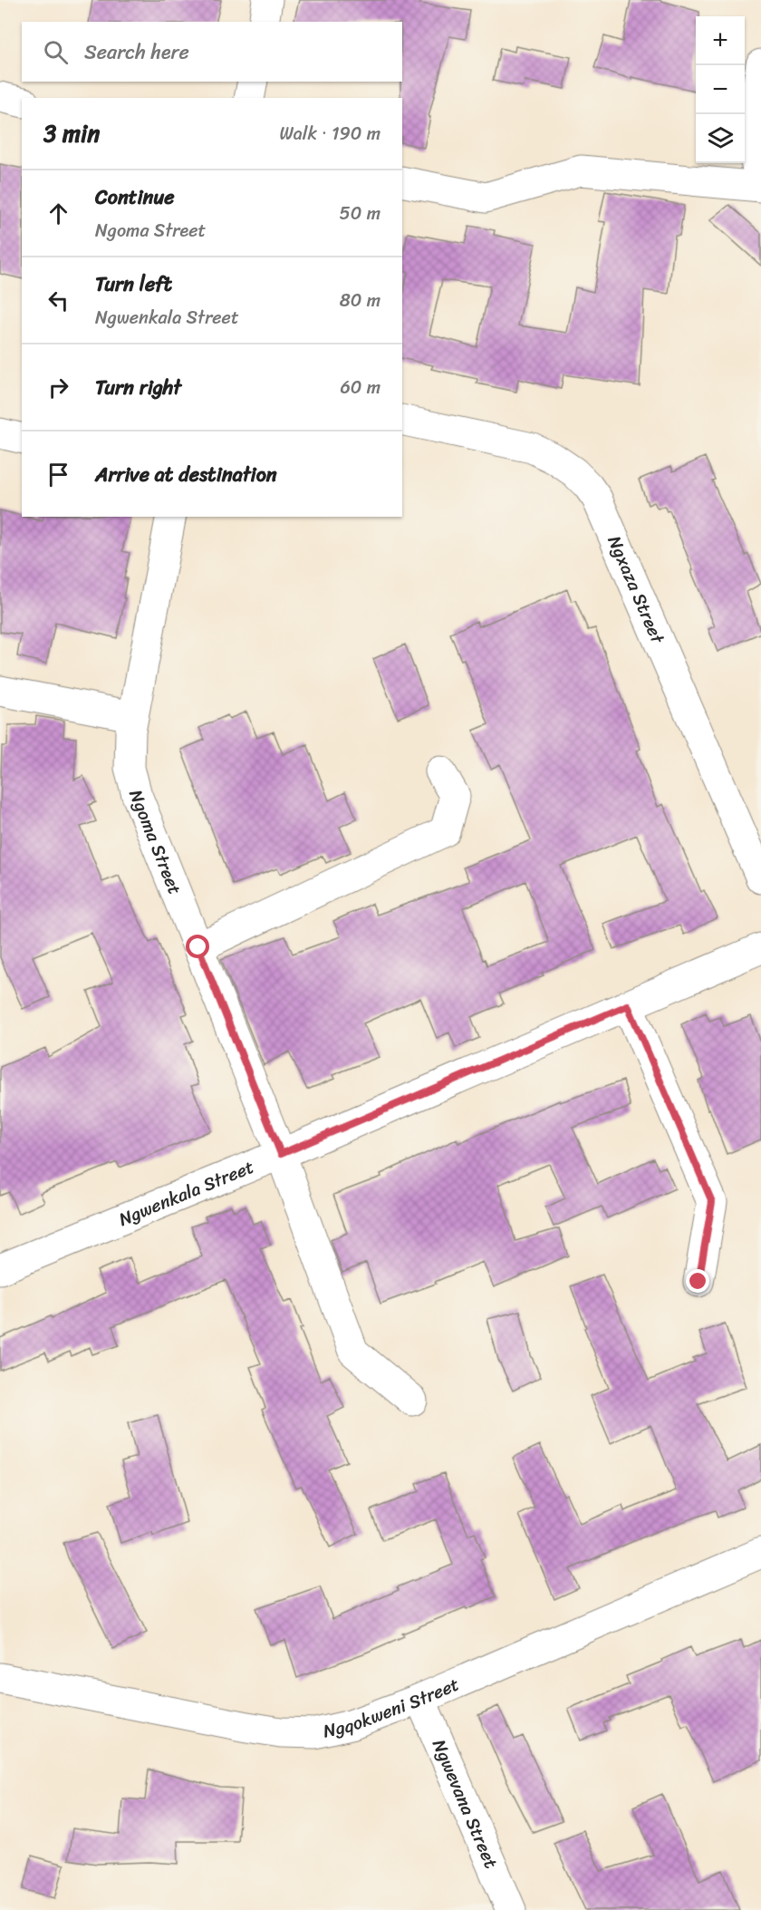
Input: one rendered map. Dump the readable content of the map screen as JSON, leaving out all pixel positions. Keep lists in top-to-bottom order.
{
  "streets": {
    "street": [
      "Ngxaza Street",
      "Ngoma Street",
      "Ngwenkala Street",
      "Ngqokweni Street",
      "Ngwevana Street"
    ]
  },
  "crossings": [
    ["Ngoma Street", "Ngwenkala Street"],
    ["Ngqokweni Street", "Ngwevana Street"]
  ],
  "page": {
    "map_buttons": ["+", "−"],
    "search": "Search here",
    "heading": ["3 min", "Walk · 190 m"],
    "list": [
      ["Continue", "Ngoma Street", "50 m"],
      ["Turn left", "Ngwenkala Street", "80 m"],
      ["Turn right", "60 m"],
      "Arrive at destination"
    ]
  }
}
